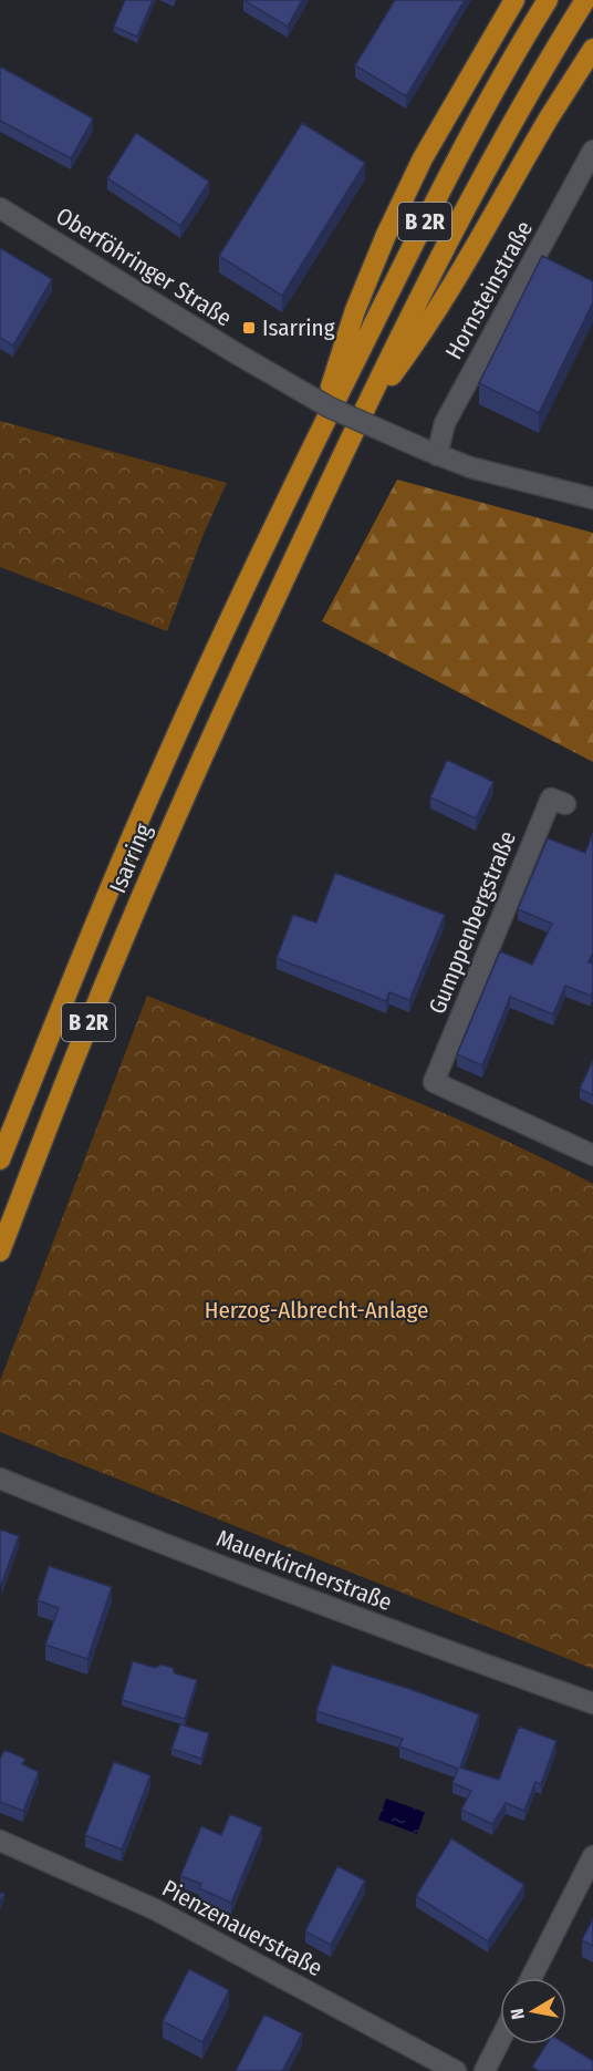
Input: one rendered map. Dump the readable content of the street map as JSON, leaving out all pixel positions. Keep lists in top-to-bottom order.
{
  "streets": {
    "highway": ["B 2R", "Isarring"],
    "street": [
      "Oberföhringer Straße",
      "Hornsteinstraße",
      "Gumppenbergstraße",
      "Mauerkircherstraße",
      "Pienzenauerstraße"
    ]
  },
  "crossings": [
    ["Oberföhringer Straße", "Hornsteinstraße"]
  ],
  "parks": ["Herzog-Albrecht-Anlage"],
  "places": {
    "transit": ["Isarring"]
  },
  "north": "left"
}
